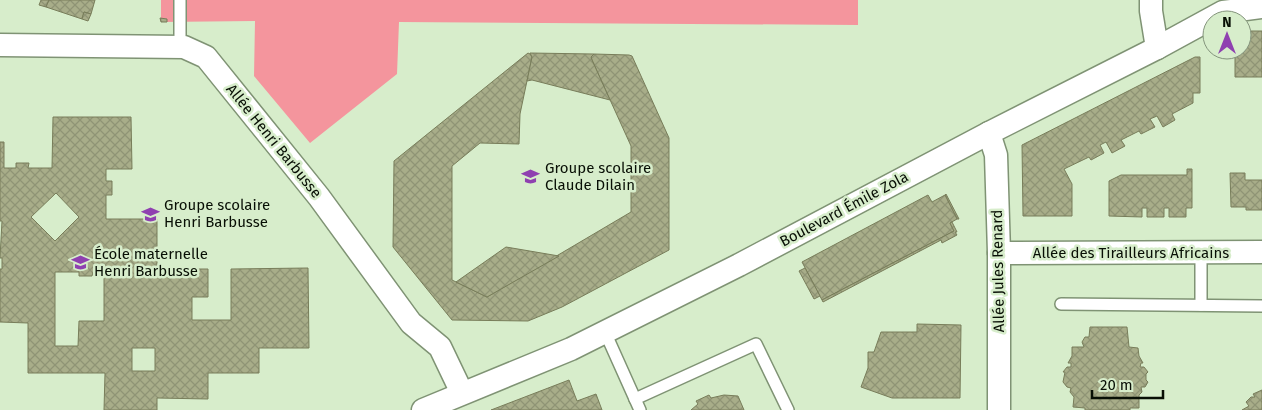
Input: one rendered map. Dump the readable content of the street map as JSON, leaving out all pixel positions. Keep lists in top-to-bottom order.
{
  "streets": {
    "street": [
      "Allée Henri Barbusse",
      "Boulevard Émile Zola",
      "Allée des Tirailleurs Africains",
      "Allée Jules Renard"
    ]
  },
  "crossings": [
    ["Allée Henri Barbusse", "Boulevard Émile Zola"],
    ["Boulevard Émile Zola", "Allée Jules Renard"],
    ["Allée des Tirailleurs Africains", "Allée Jules Renard"]
  ],
  "places": {
    "school or university": ["Groupe scolaire Claude Dilain", "Groupe scolaire Henri Barbusse", "École maternelle Henri Barbusse"]
  },
  "scale_bar": "20 m",
  "north": "top"
}
